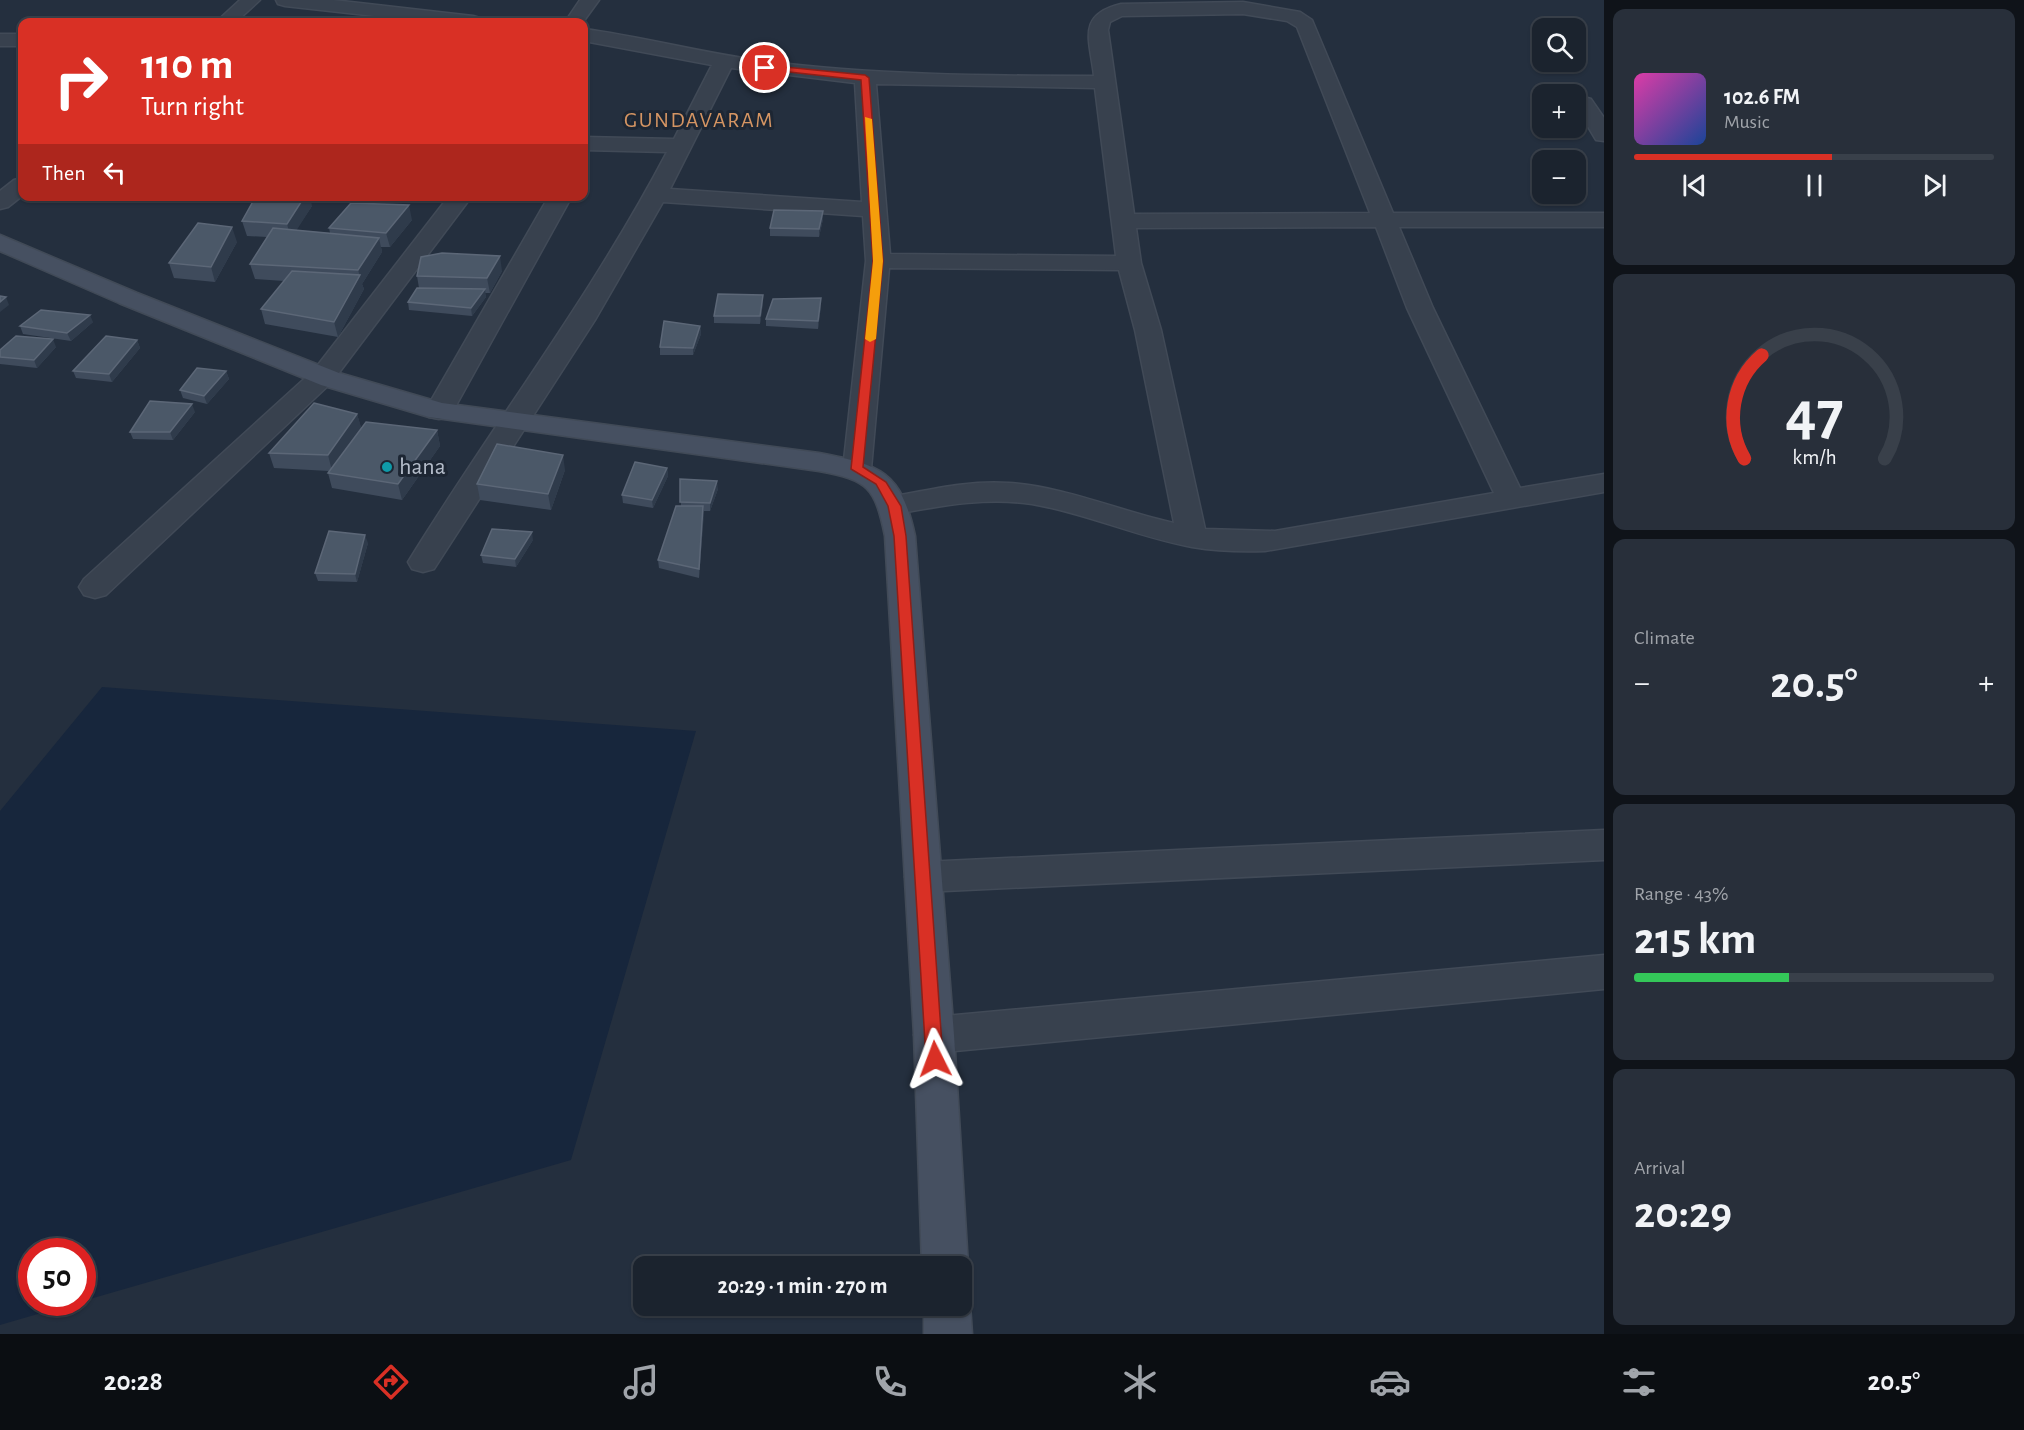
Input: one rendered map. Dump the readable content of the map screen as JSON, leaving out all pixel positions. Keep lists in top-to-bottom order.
{
  "districts": ["GUNDAVARAM"],
  "places": ["hana"],
  "page": {
    "map_buttons": ["+", "−"],
    "turn": ["110 m", "Turn right"],
    "song": ["102.6 FM", "Music"],
    "then": "Then",
    "tile": [
      "Climate",
      ["Range · 43%", "215 km"],
      ["Arrival", "20:29"]
    ],
    "heat": ["−", "20.5°", "+"],
    "limit": "50",
    "trip": "20:29 · 1 min · 270 m",
    "tabs": ["20:28", "20.5°"],
    "gauge": ["47", "km/h"]
  }
}
